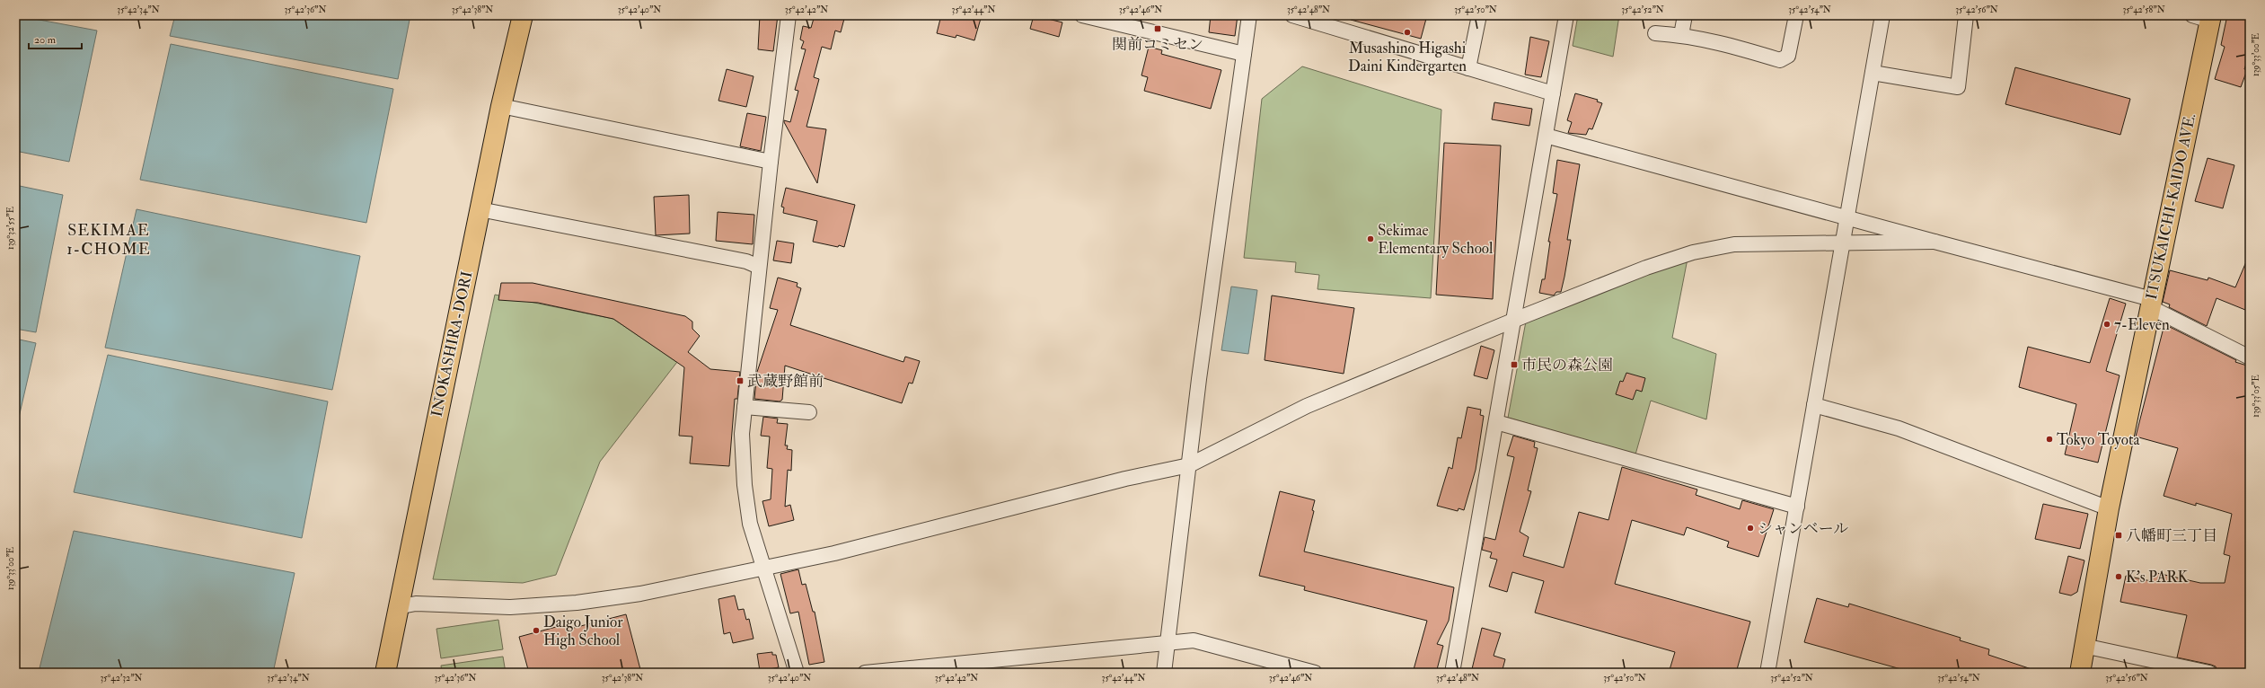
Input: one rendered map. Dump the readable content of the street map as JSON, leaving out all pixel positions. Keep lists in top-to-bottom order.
{
  "streets": {
    "main road": ["ITSUKAICHI-KAIDO AVE.", "INOKASHIRA-DORI"]
  },
  "districts": ["SEKIMAE 1-CHOME"],
  "places": {
    "transit": [
      "関前コミセン",
      "市民の森公園",
      "武蔵野館前",
      "八幡町三丁目"
    ],
    "other": [
      "Musashino Higashi Daini Kindergarten",
      "Sekimae Elementary School",
      "7-Eleven",
      "Tokyo Toyota",
      "シャンベール",
      "K's PARK",
      "Daigo Junior High School"
    ]
  },
  "scale_bar": "20 m",
  "coordinates": [
    "35°42'34\"N",
    "35°42'36\"N",
    "35°42'38\"N",
    "35°42'40\"N",
    "35°42'42\"N",
    "35°42'44\"N",
    "35°42'46\"N",
    "35°42'48\"N",
    "35°42'50\"N",
    "35°42'52\"N",
    "35°42'54\"N",
    "35°42'56\"N",
    "35°42'58\"N",
    "139°33'00\"E",
    "139°32'55\"E",
    "139°33'05\"E",
    "35°42'32\"N"
  ]
}
